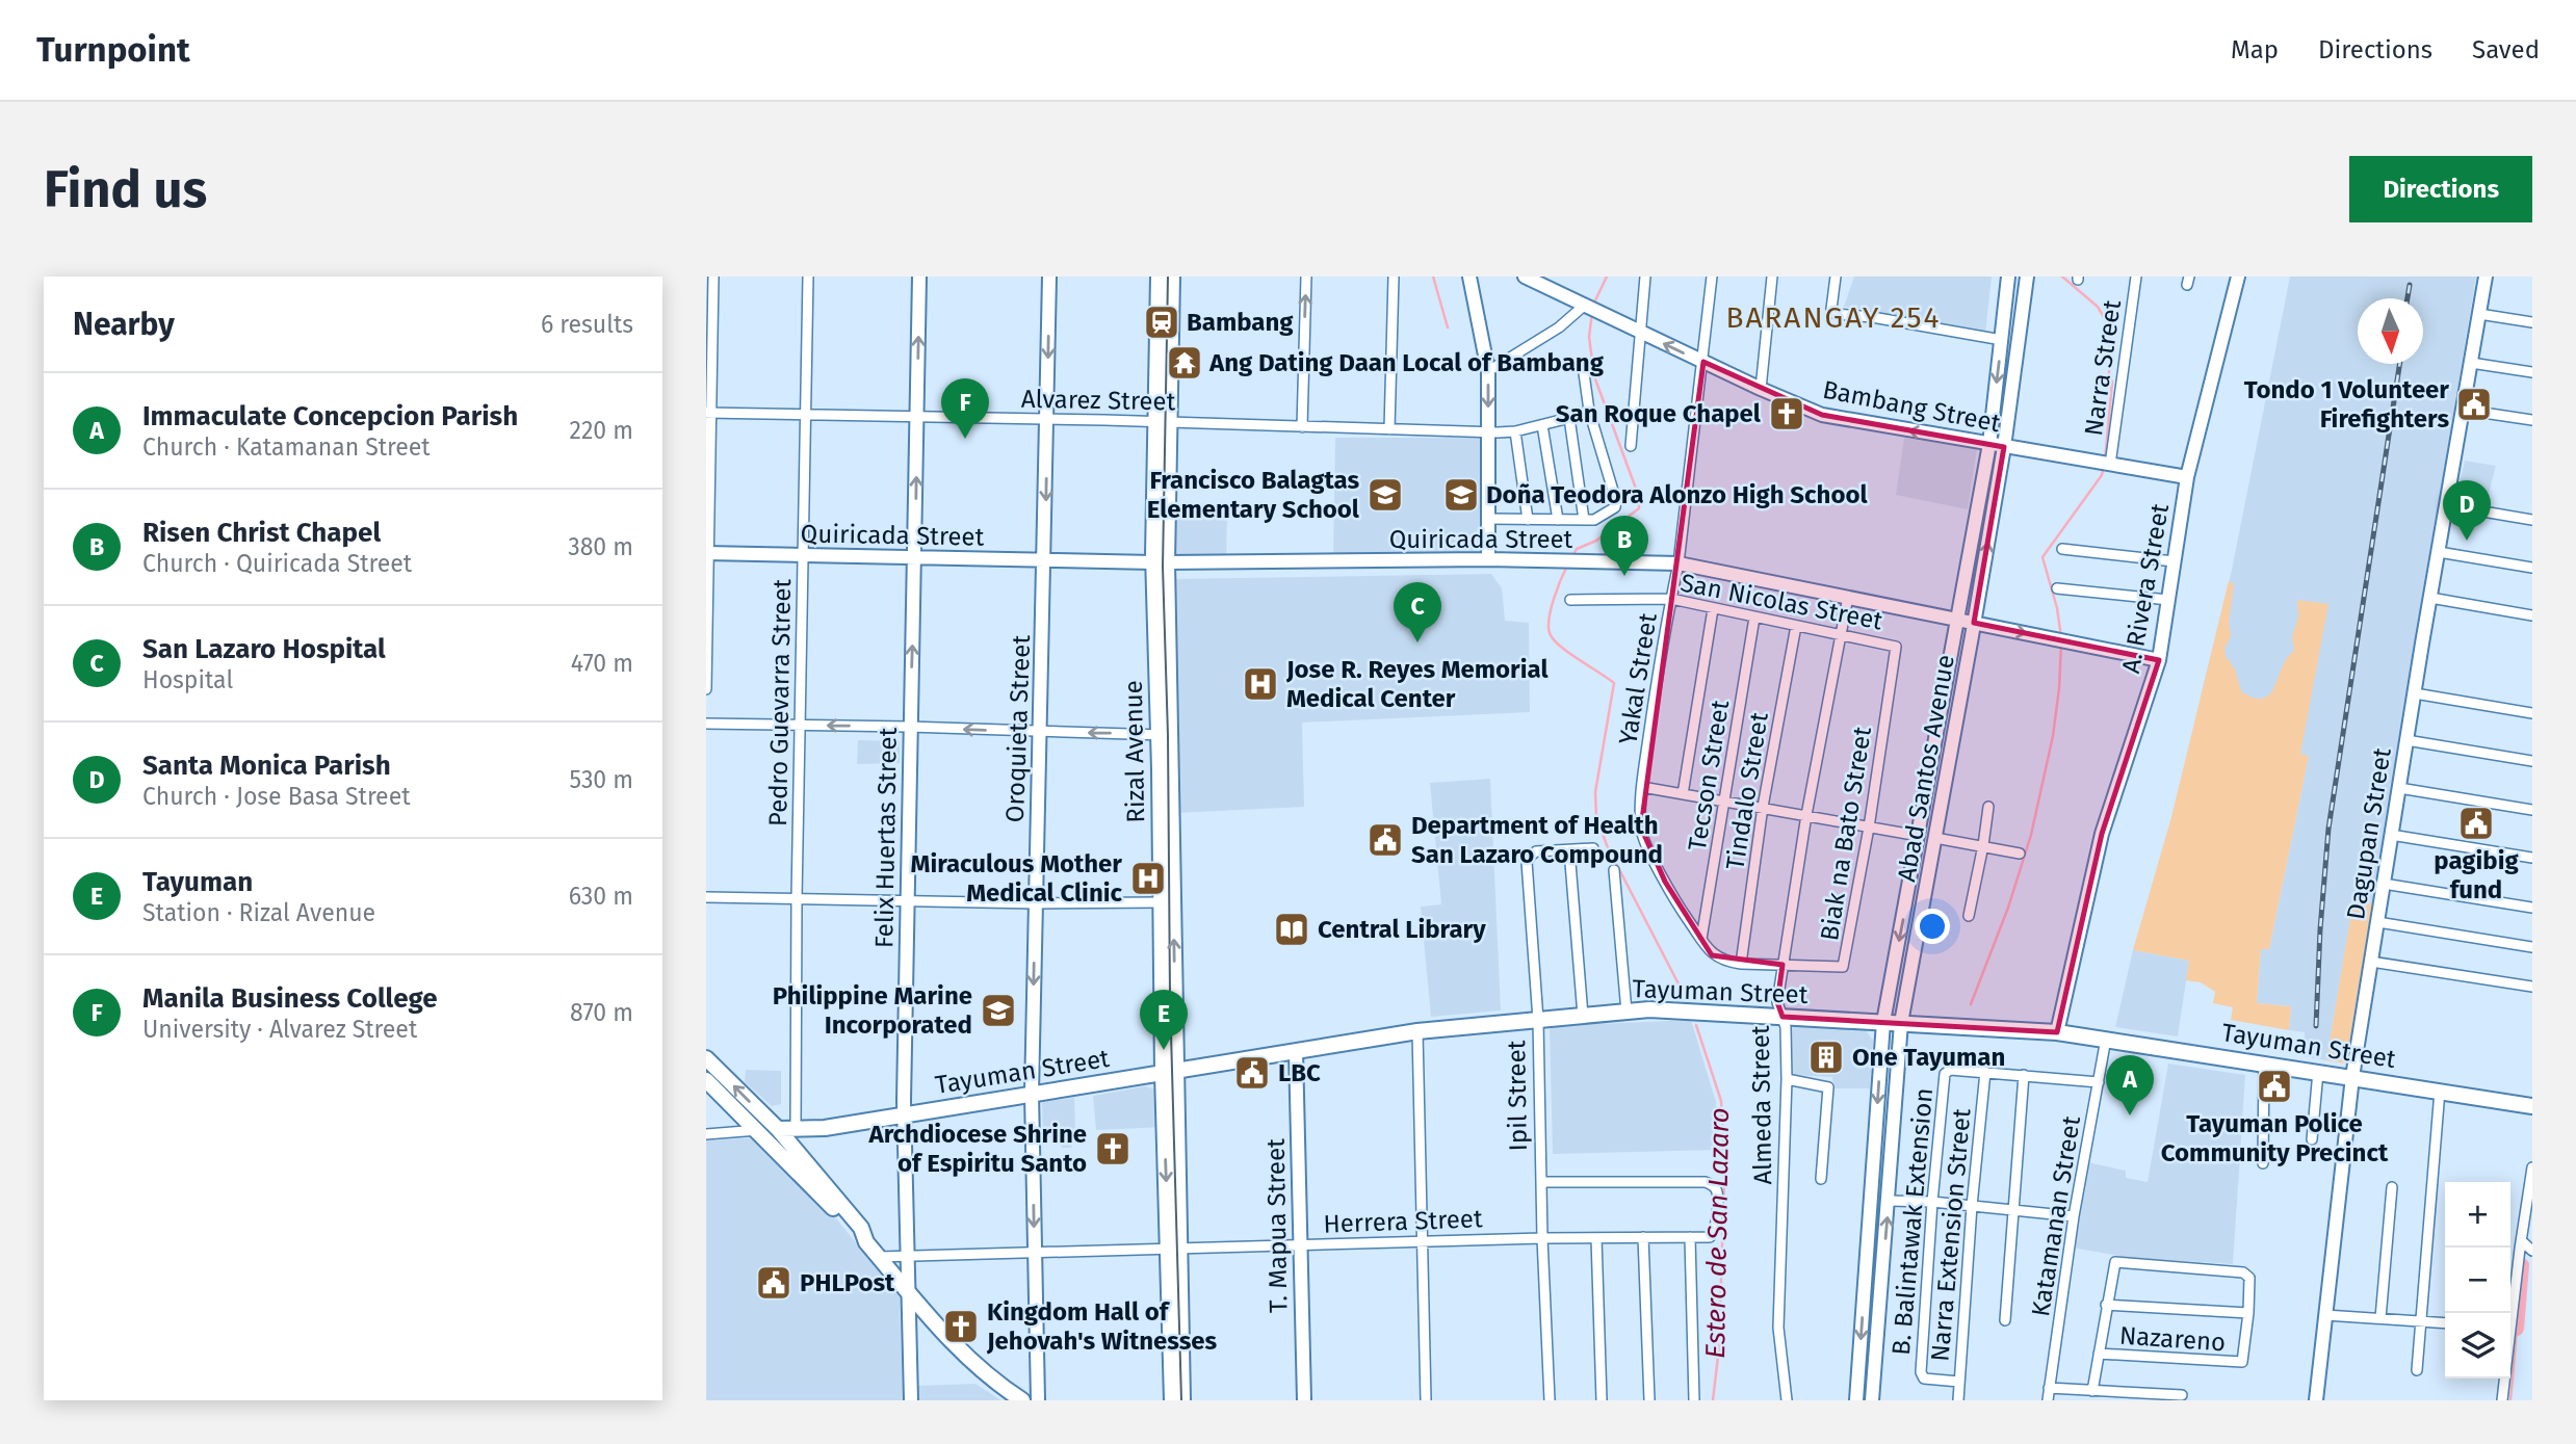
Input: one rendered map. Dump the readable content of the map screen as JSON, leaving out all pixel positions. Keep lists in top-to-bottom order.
{
  "streets": {
    "main road": ["Rizal Avenue", "Tayuman Street"],
    "street": [
      "Narra Street",
      "Alvarez Street",
      "Bambang Street",
      "Quiricada Street",
      "A. Rivera Street",
      "San Nicolas Street",
      "Yakal Street",
      "Pedro Guevarra Street",
      "Oroquieta Street",
      "Abad Santos Avenue",
      "Tecson Street",
      "Tindalo Street",
      "Biak na Bato Street",
      "Dagupan Street",
      "Felix Huertas Street",
      "Ipil Street",
      "Almeda Street",
      "Katamanan Street",
      "Herrera Street",
      "B. Balintawak Extension",
      "T. Mapua Street",
      "Narra Extension Street",
      "Nazareno"
    ]
  },
  "crossings": [
    ["Narra Street", "Bambang Street"],
    ["Alvarez Street", "Pedro Guevarra Street"],
    ["Alvarez Street", "Oroquieta Street"],
    ["Alvarez Street", "Rizal Avenue"],
    ["Alvarez Street", "Felix Huertas Street"],
    ["Bambang Street", "A. Rivera Street"],
    ["Bambang Street", "Yakal Street"],
    ["Bambang Street", "Abad Santos Avenue"],
    ["Quiricada Street", "A. Rivera Street"],
    ["Quiricada Street", "Yakal Street"],
    ["Quiricada Street", "Pedro Guevarra Street"],
    ["Quiricada Street", "Oroquieta Street"],
    ["Quiricada Street", "Rizal Avenue"],
    ["Quiricada Street", "Abad Santos Avenue"],
    ["Quiricada Street", "Felix Huertas Street"],
    ["Quiricada Street", "Almeda Street"],
    ["A. Rivera Street", "Tayuman Street"],
    ["San Nicolas Street", "Yakal Street"],
    ["San Nicolas Street", "Tecson Street"],
    ["San Nicolas Street", "Tindalo Street"],
    ["San Nicolas Street", "Biak na Bato Street"],
    ["San Nicolas Street", "Almeda Street"],
    ["Yakal Street", "Tecson Street"],
    ["Yakal Street", "Tindalo Street"],
    ["Yakal Street", "Biak na Bato Street"],
    ["Yakal Street", "Almeda Street"],
    ["Pedro Guevarra Street", "Tayuman Street"],
    ["Oroquieta Street", "Tayuman Street"],
    ["Oroquieta Street", "Herrera Street"],
    ["Rizal Avenue", "Tayuman Street"],
    ["Rizal Avenue", "Herrera Street"],
    ["Abad Santos Avenue", "Tayuman Street"],
    ["Biak na Bato Street", "Almeda Street"],
    ["Dagupan Street", "Tayuman Street"],
    ["Felix Huertas Street", "Tayuman Street"],
    ["Felix Huertas Street", "Herrera Street"],
    ["Tayuman Street", "Ipil Street"],
    ["Tayuman Street", "Almeda Street"],
    ["Tayuman Street", "Katamanan Street"],
    ["Tayuman Street", "T. Mapua Street"],
    ["Ipil Street", "Herrera Street"],
    ["Herrera Street", "T. Mapua Street"],
    ["B. Balintawak Extension", "Narra Extension Street"]
  ],
  "one_way": ["Bambang Street", "Oroquieta Street", "Felix Huertas Street"],
  "districts": ["BARANGAY 254"],
  "water": ["Estero de San Lazaro"],
  "places": {
    "station": ["Bambang"],
    "temple": ["Ang Dating Daan Local of Bambang"],
    "public building": [
      "Tondo 1 Volunteer Firefighters",
      "pagibig fund",
      "Department of Health San Lazaro Compound",
      "LBC",
      "Tayuman Police Community Precinct",
      "PHLPost"
    ],
    "church": ["San Roque Chapel", "Archdiocese Shrine of Espiritu Santo", "Kingdom Hall of Jehovah's Witnesses"],
    "school or university": ["Francisco Balagtas Elementary School", "Doña Teodora Alonzo High School", "Philippine Marine Incorporated"],
    "hospital": ["Jose R. Reyes Memorial Medical Center", "Miraculous Mother Medical Clinic"],
    "library": ["Central Library"],
    "building": ["One Tayuman"]
  },
  "north": "bottom",
  "page": {
    "header": "Turnpoint",
    "nav": ["Map", "Directions", "Saved"],
    "buttons": "Directions",
    "title": "Find us",
    "heading": ["Nearby", "6 results"],
    "list": [
      {
        "mark": "A",
        "name": "Immaculate Concepcion Parish",
        "note": "Church · Katamanan Street",
        "value": "220 m"
      },
      {
        "mark": "B",
        "name": "Risen Christ Chapel",
        "note": "Church · Quiricada Street",
        "value": "380 m"
      },
      {
        "mark": "C",
        "name": "San Lazaro Hospital",
        "note": "Hospital",
        "value": "470 m"
      },
      {
        "mark": "D",
        "name": "Santa Monica Parish",
        "note": "Church · Jose Basa Street",
        "value": "530 m"
      },
      {
        "mark": "E",
        "name": "Tayuman",
        "note": "Station · Rizal Avenue",
        "value": "630 m"
      },
      {
        "mark": "F",
        "name": "Manila Business College",
        "note": "University · Alvarez Street",
        "value": "870 m"
      }
    ],
    "pins": [
      "F",
      "D",
      "B",
      "C",
      "E",
      "A"
    ],
    "map_buttons": ["+", "−"]
  }
}
